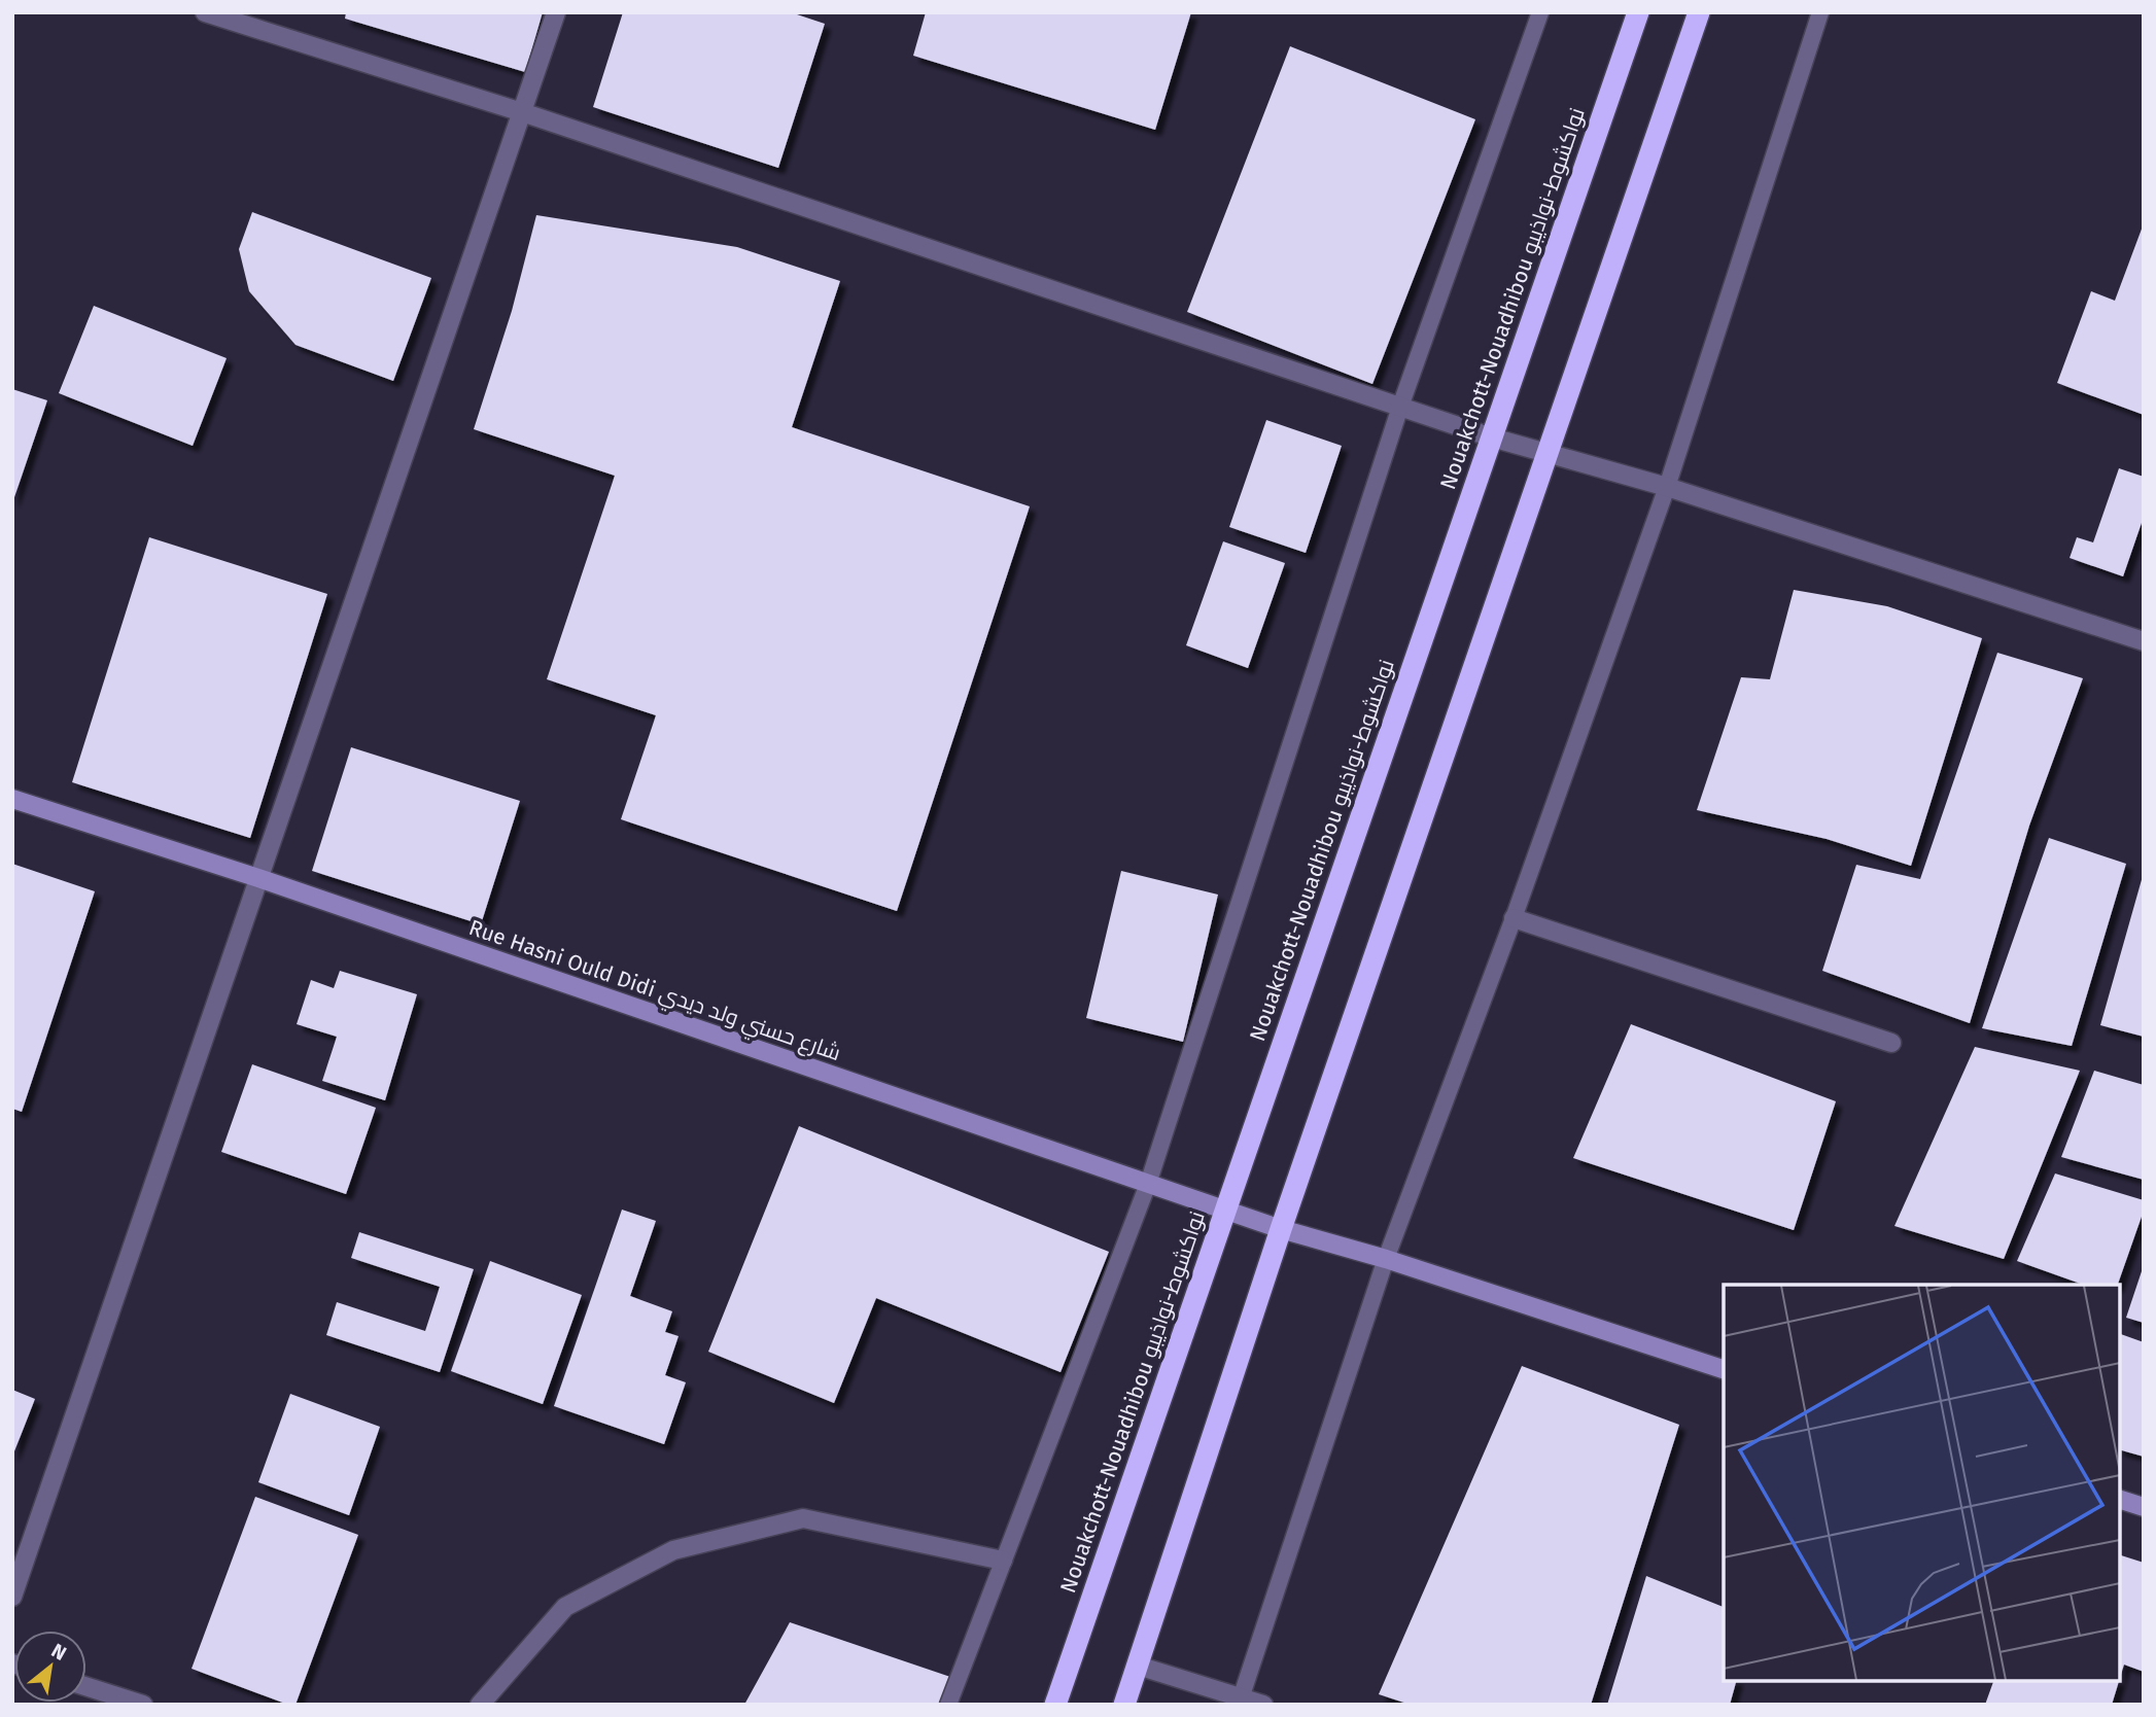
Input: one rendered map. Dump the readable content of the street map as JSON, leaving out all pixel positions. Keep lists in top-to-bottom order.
{
  "streets": {
    "highway": ["Nouakchott-Nouadhibou نواكشوط-نواذيبو"],
    "street": ["Rue Hasni Ould Didi شارع حسني ولد ديدي"]
  },
  "crossings": [
    ["Nouakchott-Nouadhibou نواكشوط-نواذيبو", "Rue Hasni Ould Didi شارع حسني ولد ديدي"]
  ],
  "north": "top right"
}
